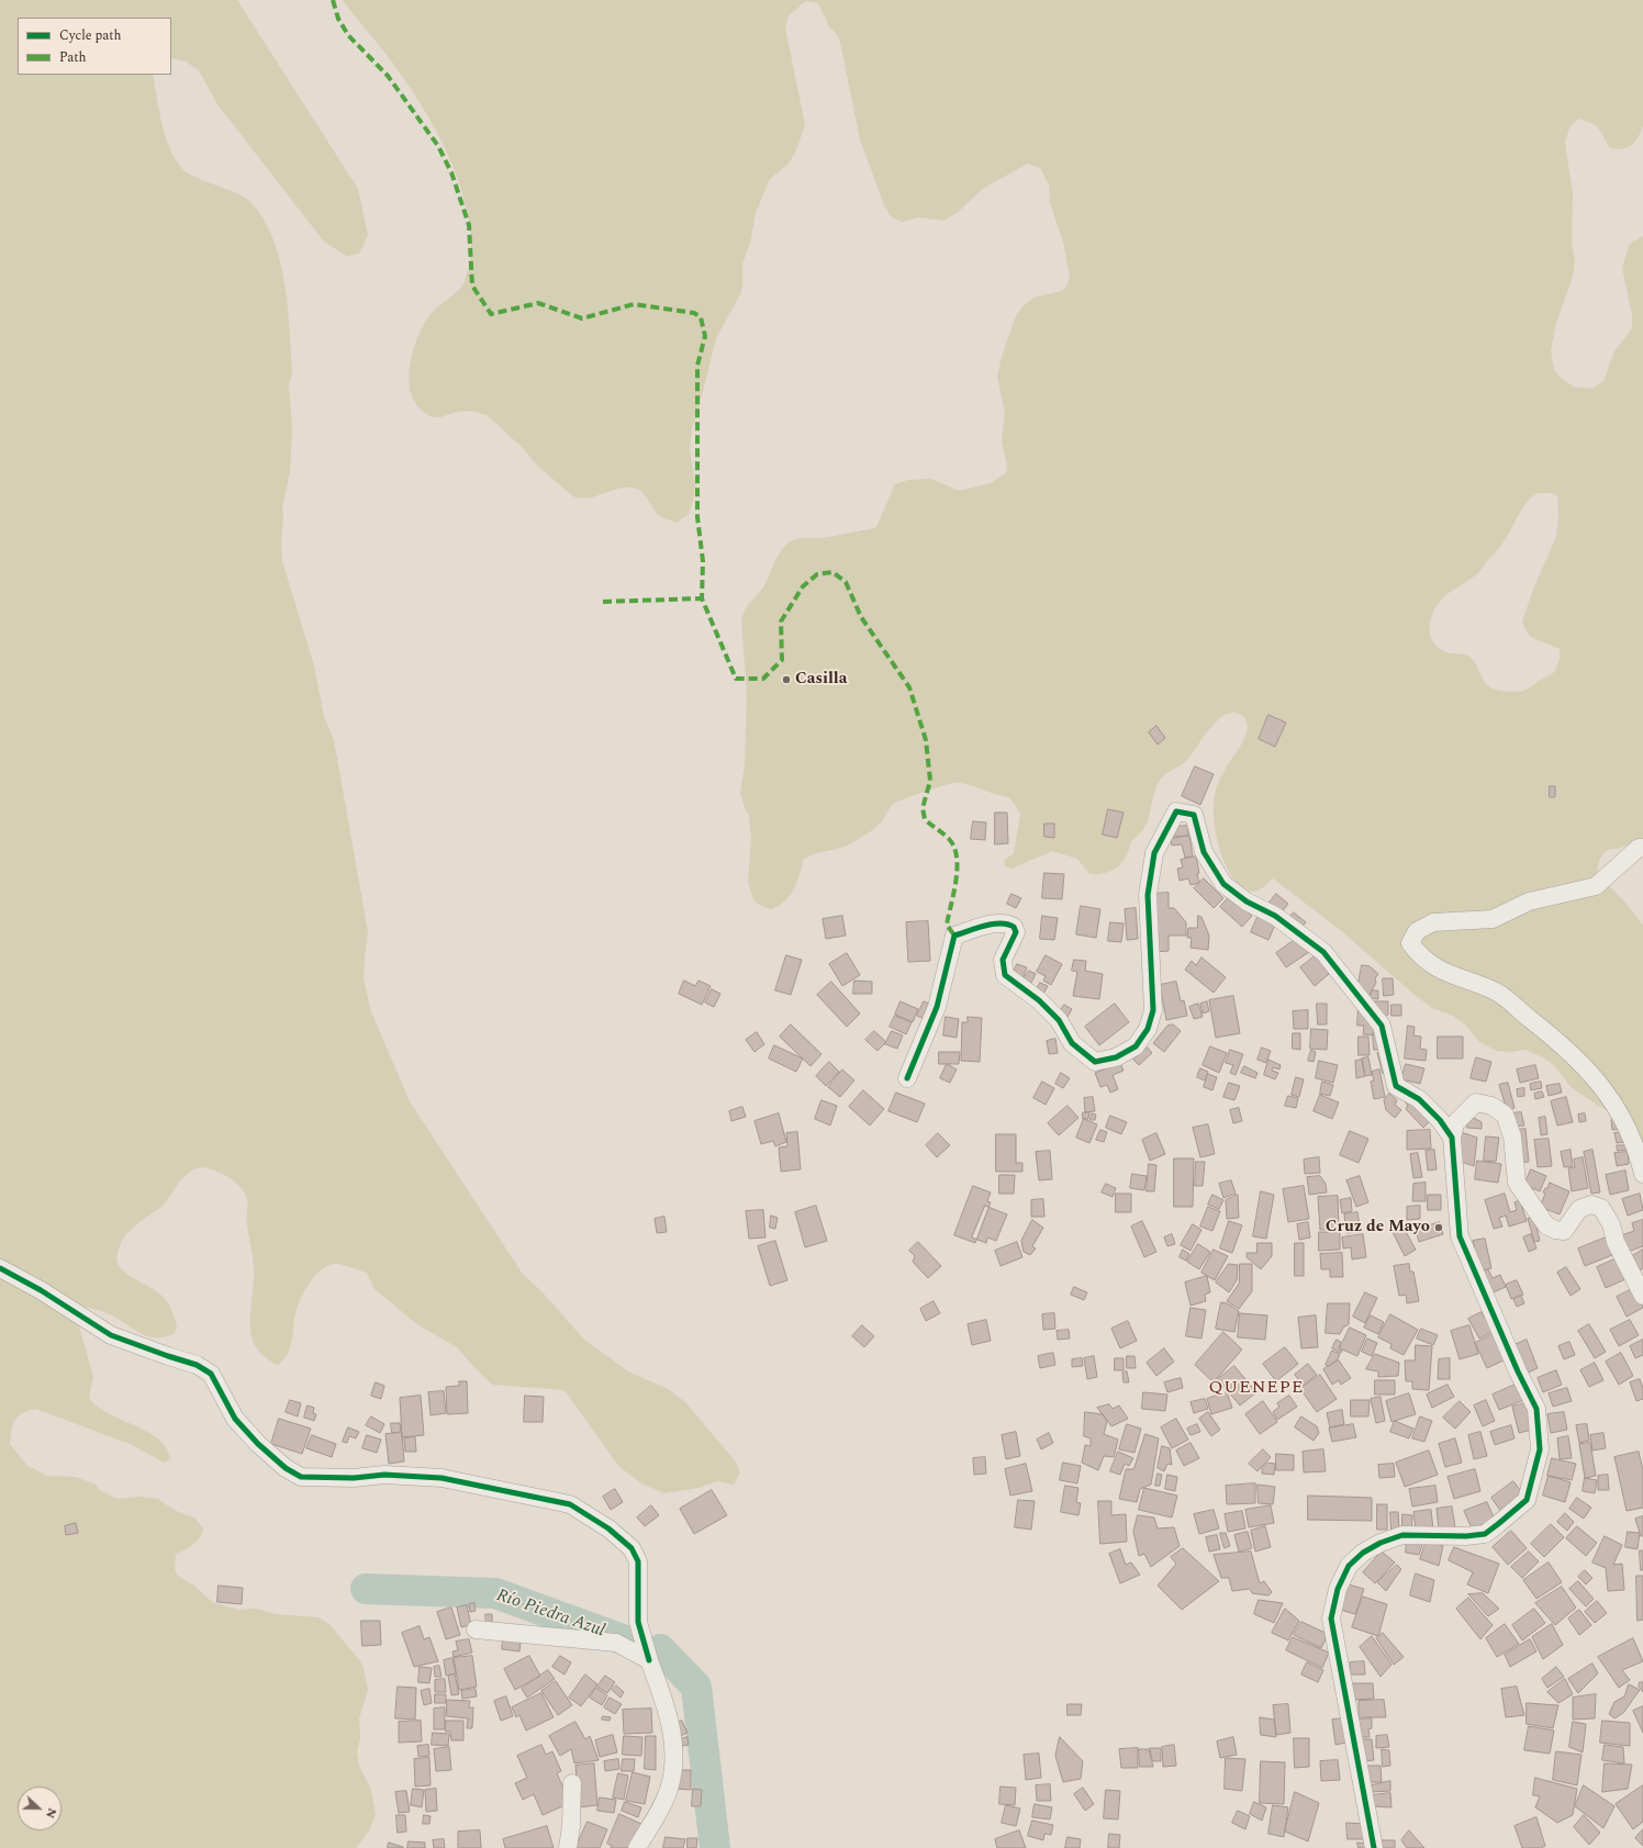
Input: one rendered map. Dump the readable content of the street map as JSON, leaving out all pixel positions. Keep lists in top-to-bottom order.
{
  "districts": ["QUENEPE"],
  "water": ["Río Piedra Azul"],
  "places": ["Casilla", "Cruz de Mayo"],
  "legend": ["Cycle path", "Path"],
  "north": "right"
}
